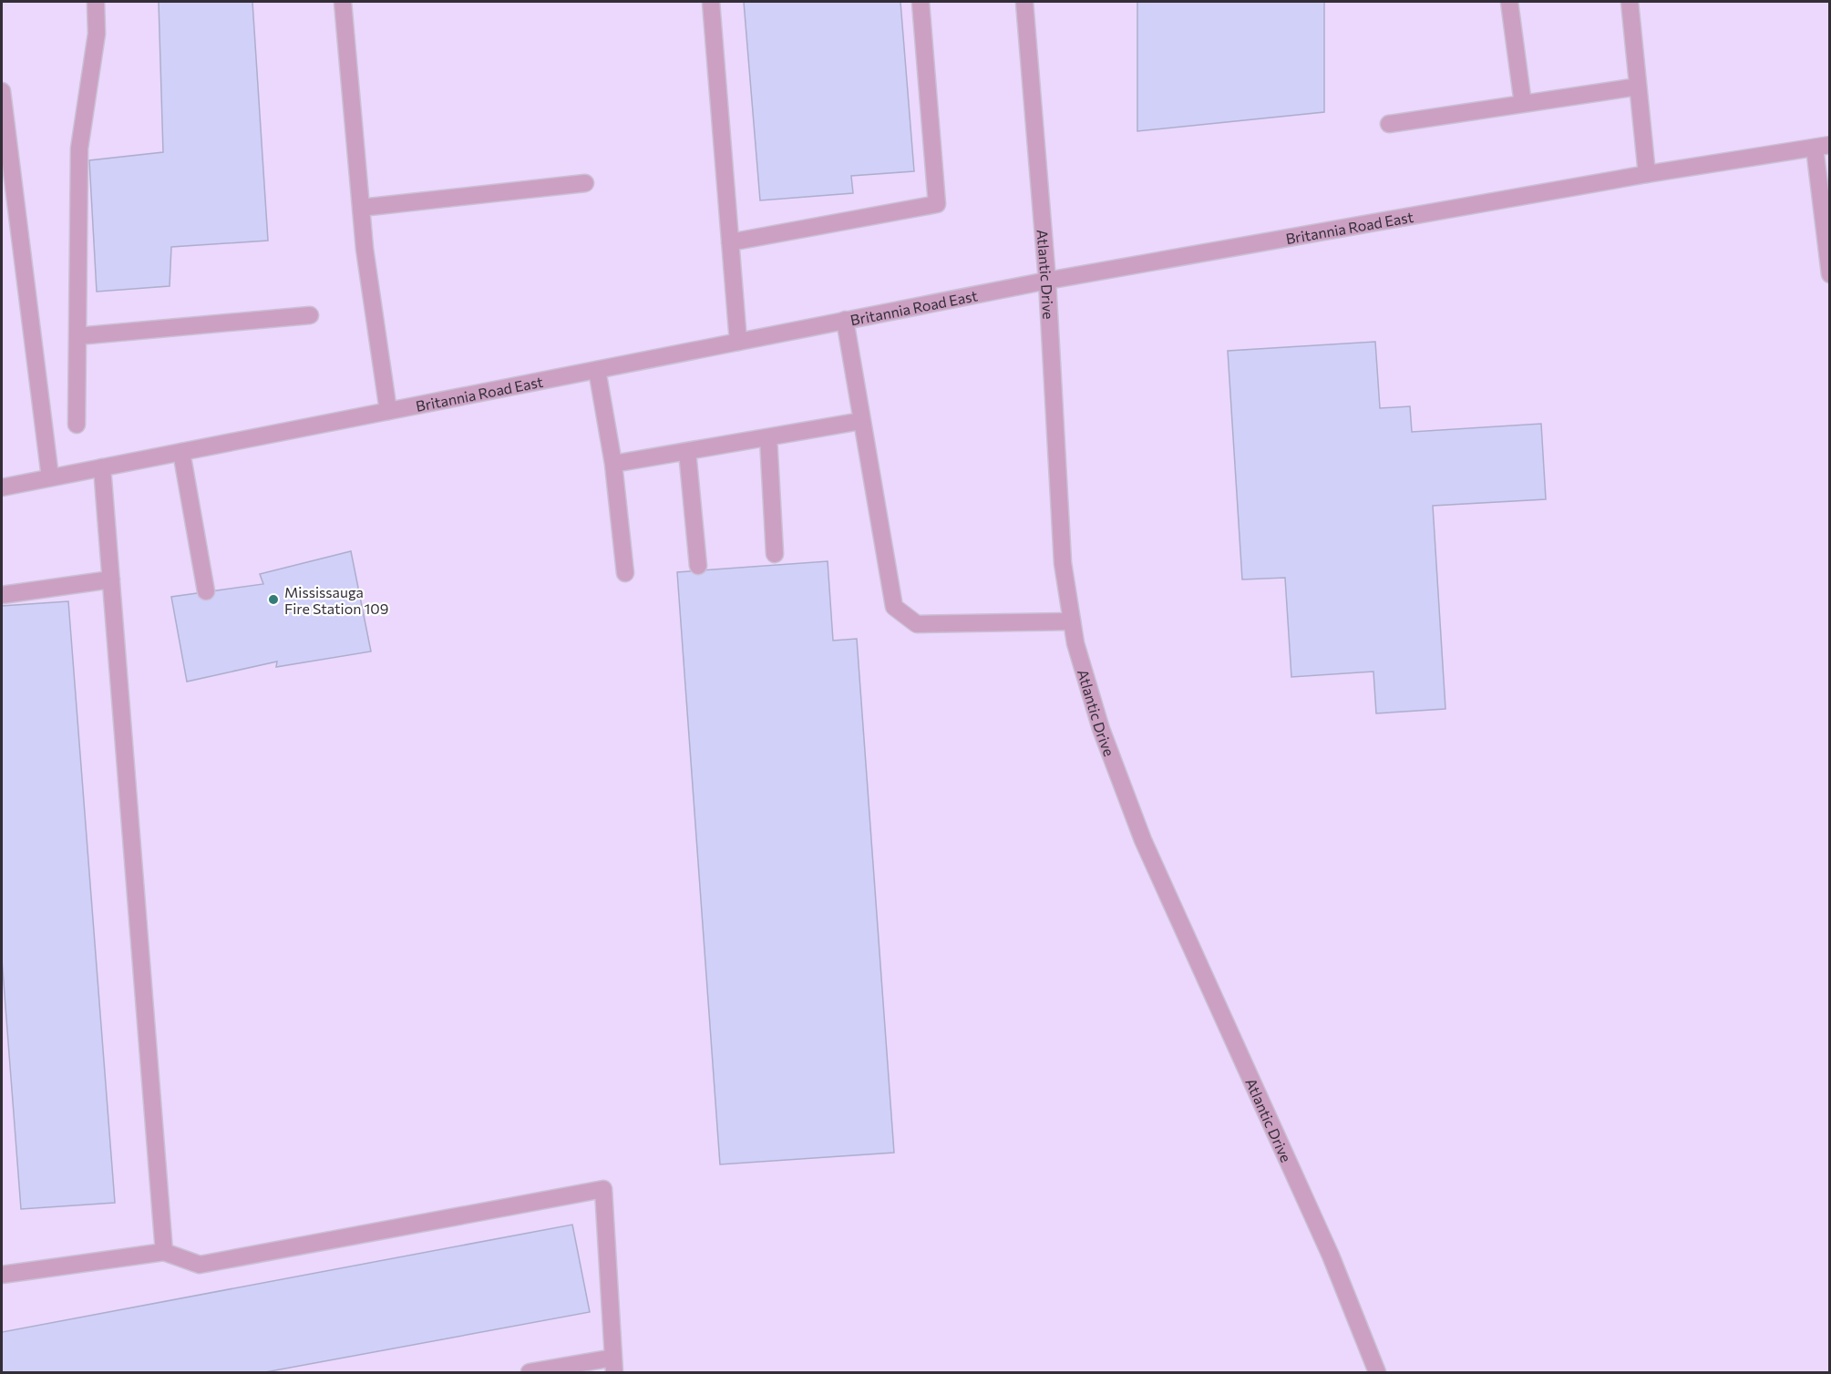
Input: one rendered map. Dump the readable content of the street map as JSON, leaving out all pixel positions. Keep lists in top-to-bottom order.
{
  "streets": {
    "street": ["Britannia Road East", "Atlantic Drive"]
  },
  "crossings": [
    ["Britannia Road East", "Atlantic Drive"]
  ],
  "places": ["Mississauga Fire Station 109"]
}
